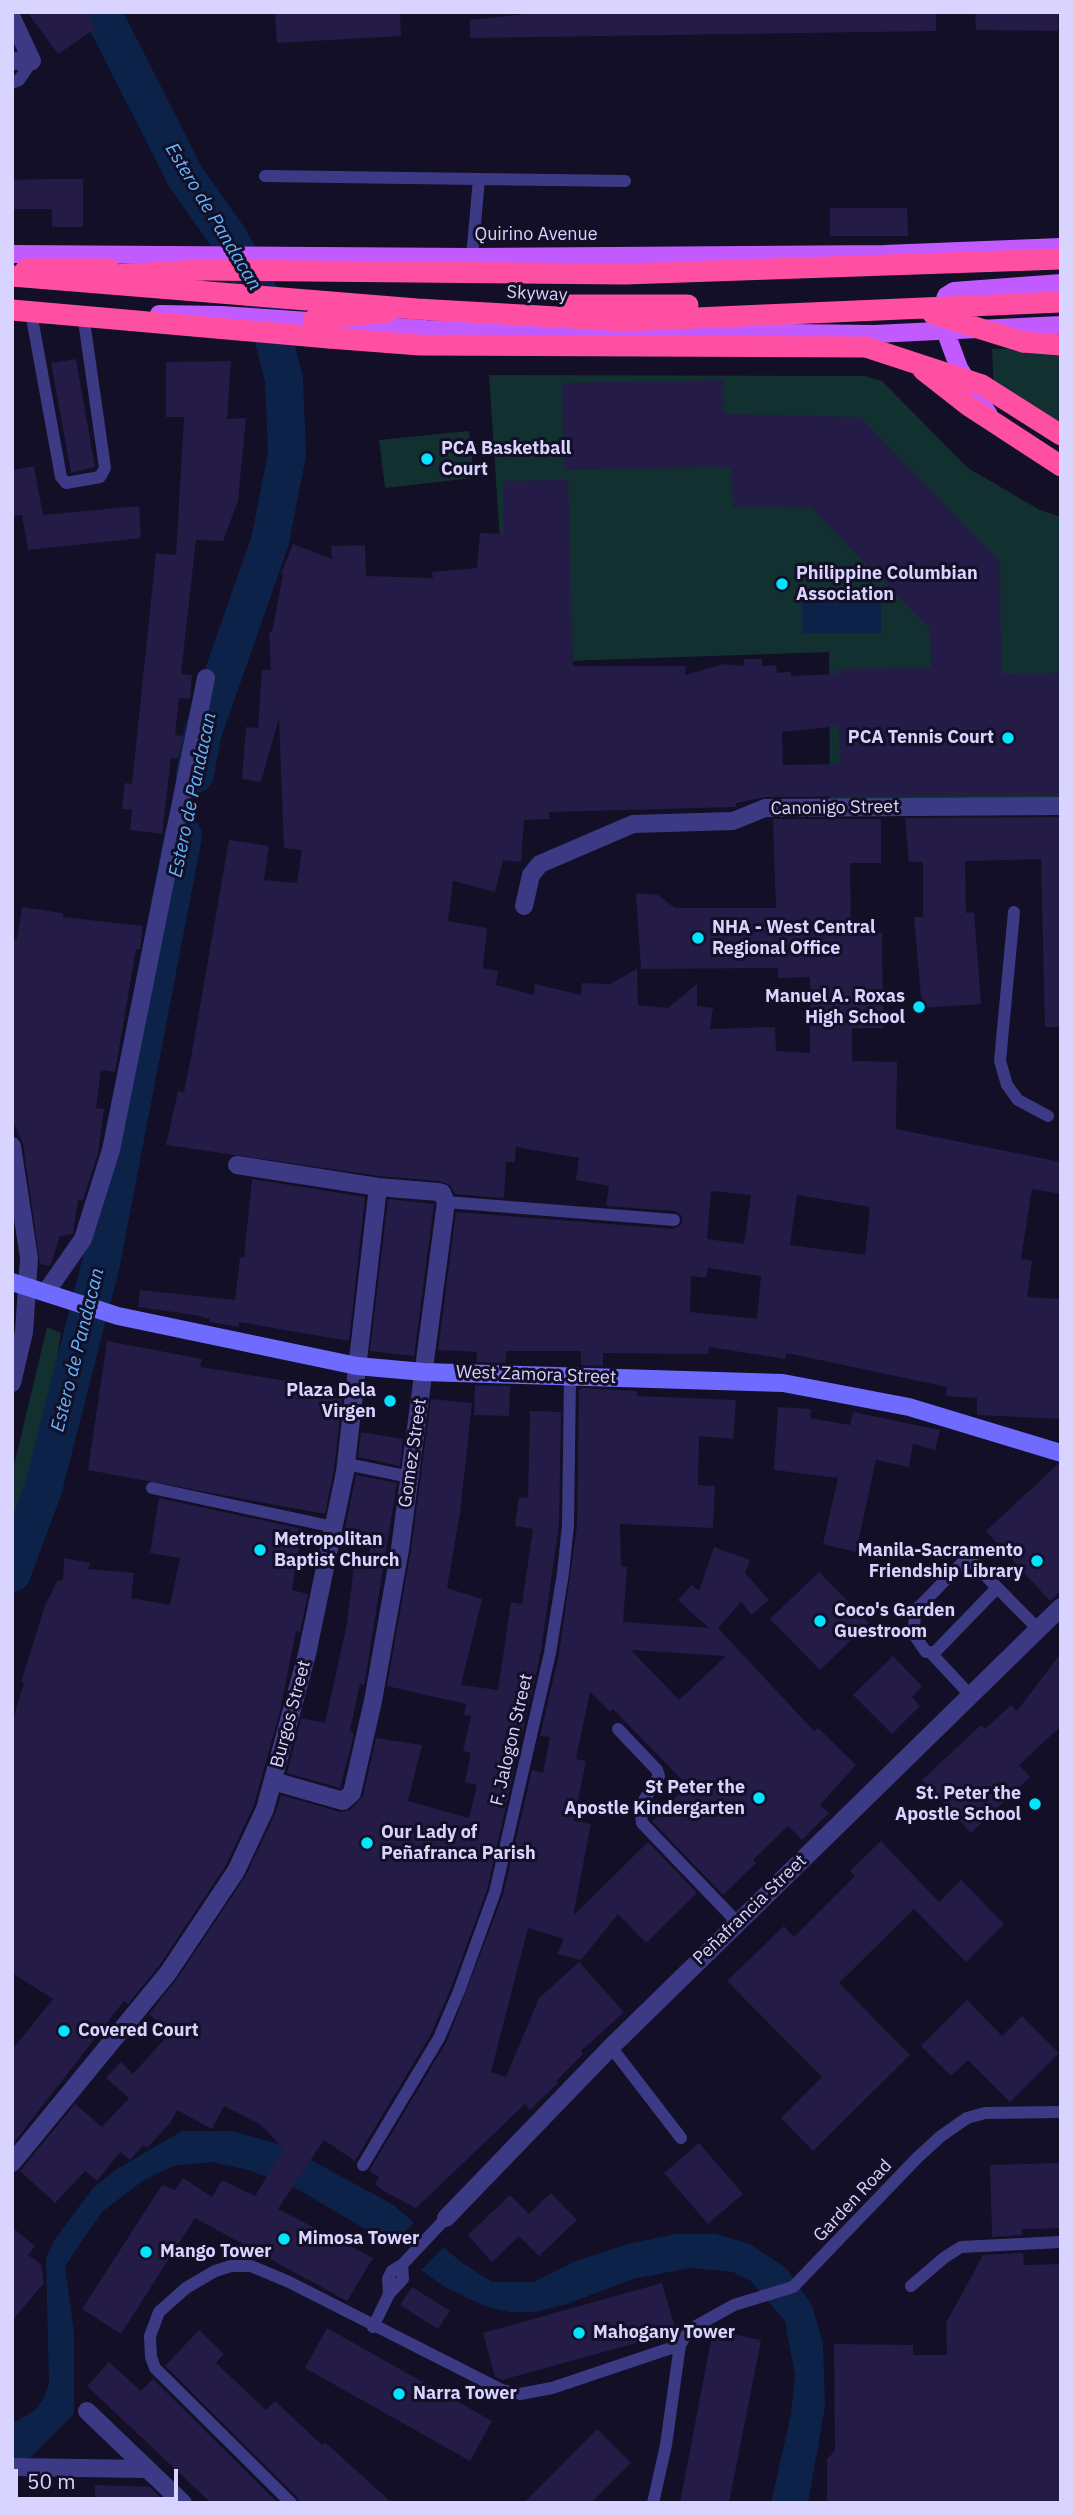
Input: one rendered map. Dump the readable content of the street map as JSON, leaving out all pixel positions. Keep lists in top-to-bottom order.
{
  "streets": {
    "highway": ["Skyway"],
    "main road": ["Quirino Avenue"],
    "street": [
      "Canonigo Street",
      "West Zamora Street",
      "Gomez Street",
      "Burgos Street",
      "Peñafrancia Street"
    ],
    "lane": ["F. Jalogon Street", "Garden Road"]
  },
  "crossings": [
    ["Quirino Avenue", "Skyway"],
    ["West Zamora Street", "Gomez Street"],
    ["West Zamora Street", "Burgos Street"],
    ["West Zamora Street", "F. Jalogon Street"],
    ["Gomez Street", "Burgos Street"]
  ],
  "water": ["Estero de Pandacan"],
  "places": [
    "PCA Basketball Court",
    "Philippine Columbian Association",
    "PCA Tennis Court",
    "NHA - West Central Regional Office",
    "Manuel A. Roxas High School",
    "Plaza Dela Virgen",
    "Metropolitan Baptist Church",
    "Manila-Sacramento Friendship Library",
    "Coco's Garden Guestroom",
    "St Peter the Apostle Kindergarten",
    "St. Peter the Apostle School",
    "Our Lady of Peñafranca Parish",
    "Covered Court",
    "Mimosa Tower",
    "Mango Tower",
    "Mahogany Tower",
    "Narra Tower"
  ],
  "scale_bar": "50 m"
}
